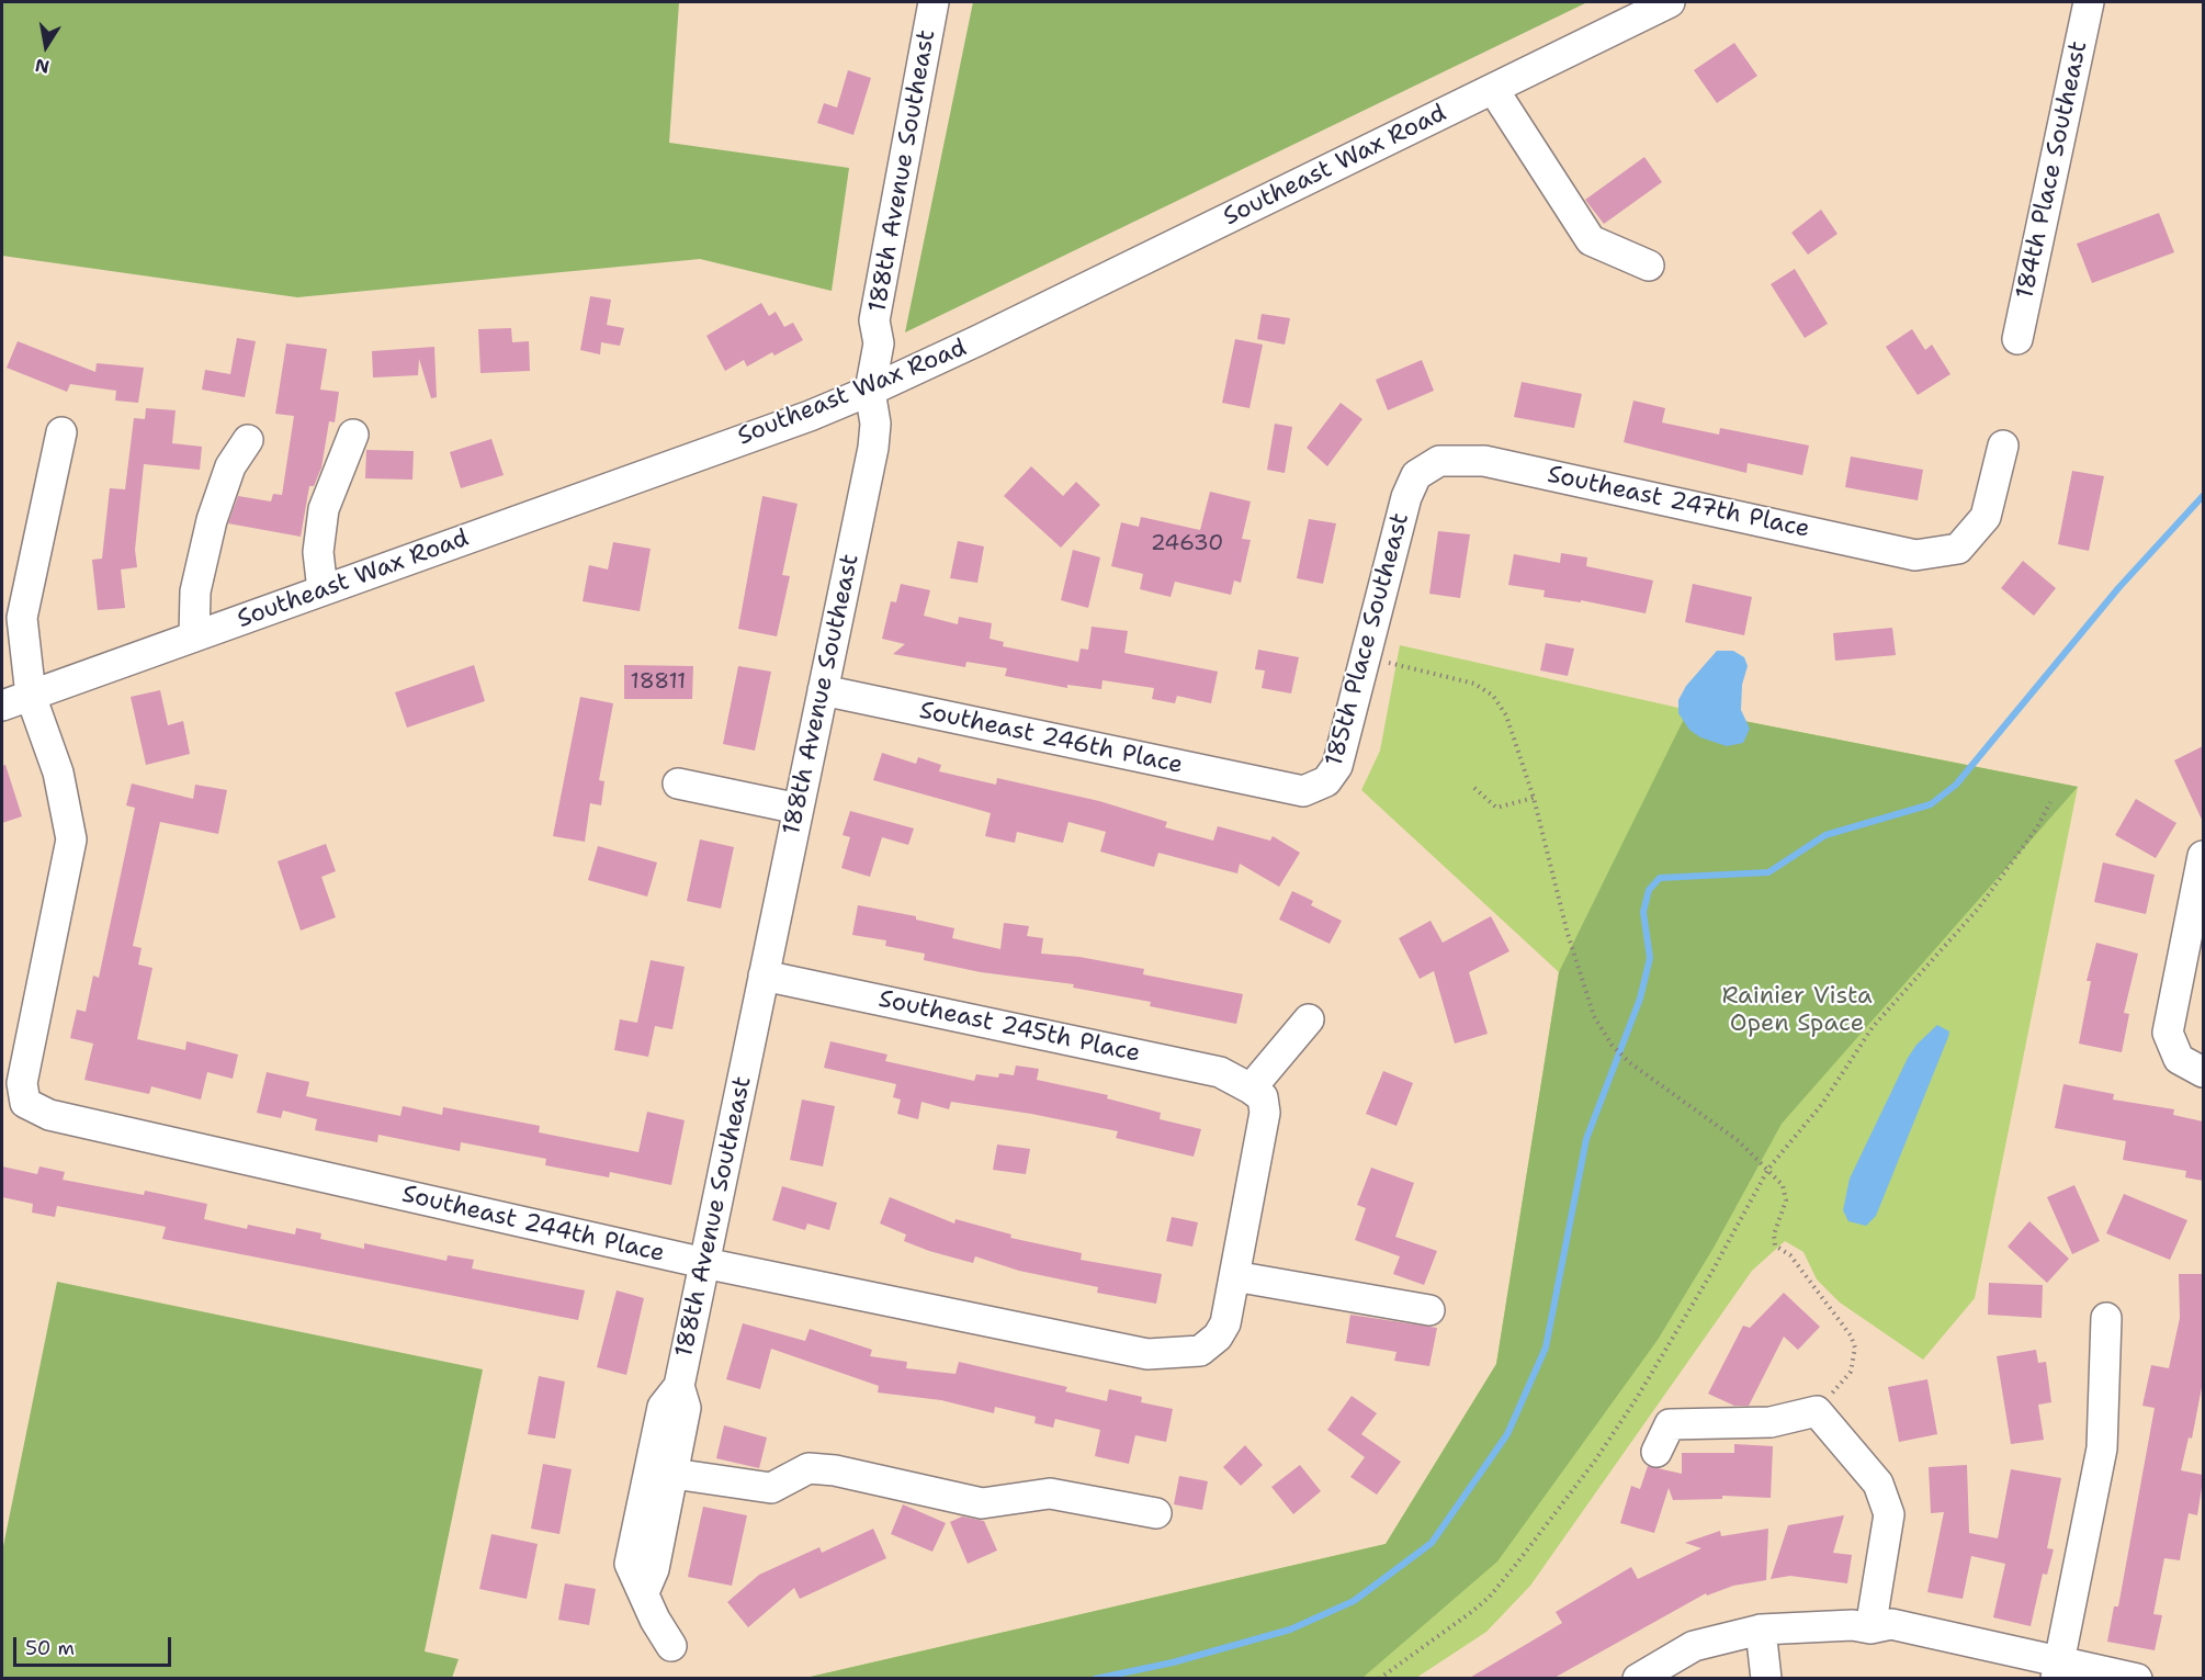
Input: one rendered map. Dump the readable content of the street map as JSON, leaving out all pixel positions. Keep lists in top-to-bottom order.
{
  "streets": {
    "street": [
      "Southeast Wax Road",
      "184th Place Southeast",
      "188th Avenue Southeast",
      "Southeast 247th Place",
      "185th Place Southeast",
      "Southeast 246th Place",
      "Southeast 245th Place",
      "Southeast 244th Place"
    ]
  },
  "crossings": [
    ["Southeast Wax Road", "188th Avenue Southeast"],
    ["Southeast Wax Road", "Southeast 244th Place"],
    ["188th Avenue Southeast", "Southeast 246th Place"],
    ["188th Avenue Southeast", "Southeast 245th Place"],
    ["188th Avenue Southeast", "Southeast 244th Place"],
    ["Southeast 247th Place", "185th Place Southeast"],
    ["185th Place Southeast", "Southeast 246th Place"]
  ],
  "parks": ["Rainier Vista Open Space"],
  "house_numbers": ["24630", "18811"],
  "scale_bar": "50 m",
  "north": "bottom"
}
